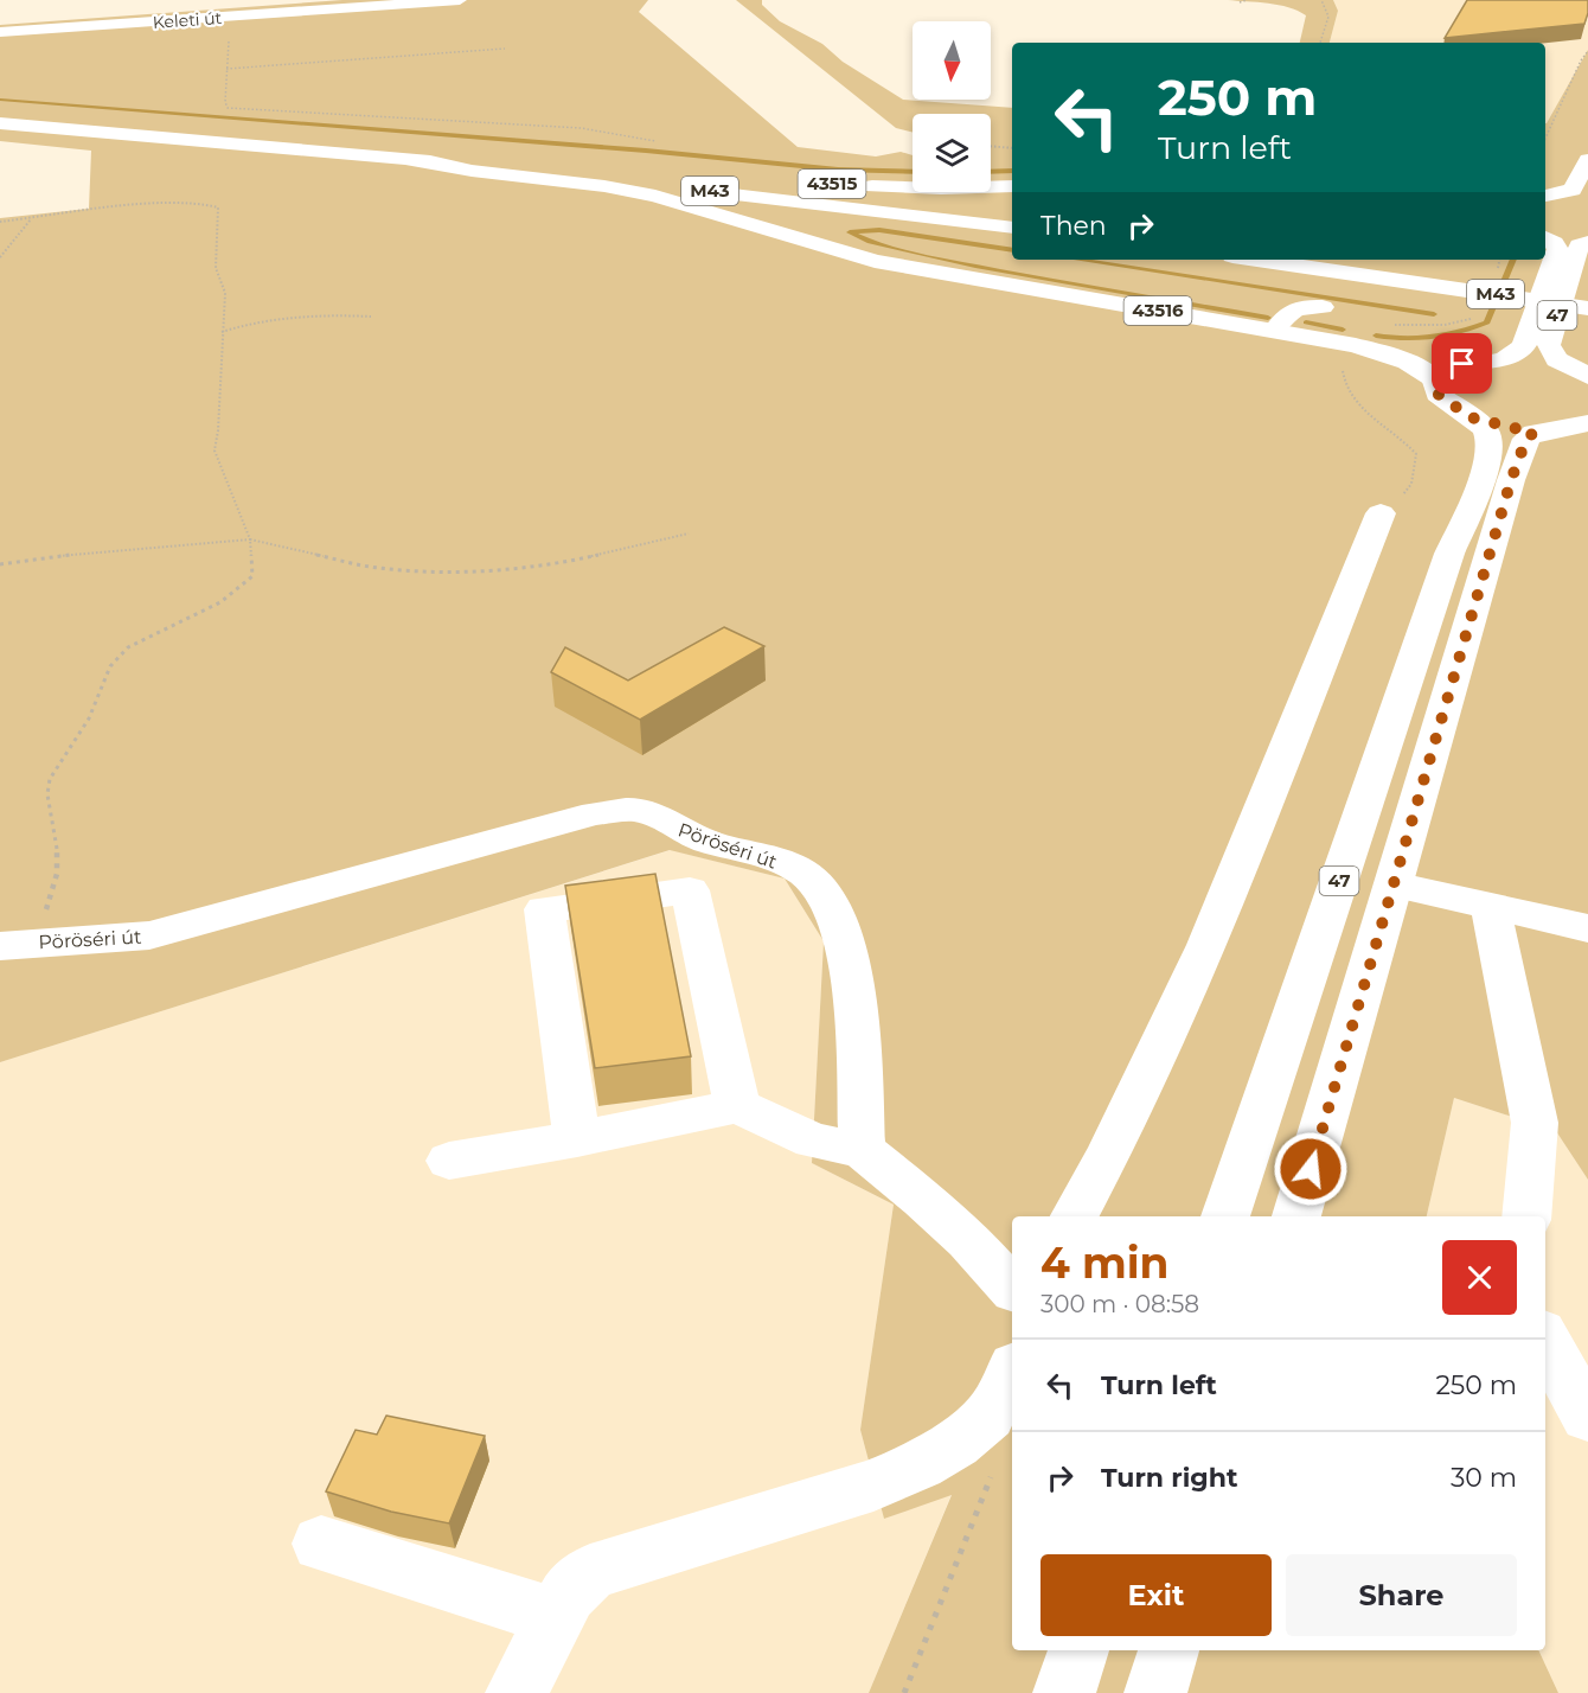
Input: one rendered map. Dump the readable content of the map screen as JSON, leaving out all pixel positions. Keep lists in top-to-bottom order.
{
  "streets": {
    "main road": [
      "Keleti út",
      "43515",
      "M43",
      "43516",
      "47",
      "Pöröséri út"
    ]
  },
  "crossings": [
    ["43515", "M43"],
    ["M43", "43516"],
    ["43516", "47"]
  ],
  "north": "bottom",
  "page": {
    "turn": ["250 m", "Turn left"],
    "then": "Then",
    "heading": ["4 min", "300 m · 08:58"],
    "list": [
      {
        "name": "Turn left",
        "value": "250 m"
      },
      {
        "name": "Turn right",
        "value": "30 m"
      }
    ],
    "buttons": ["Exit", "Share"]
  }
}
